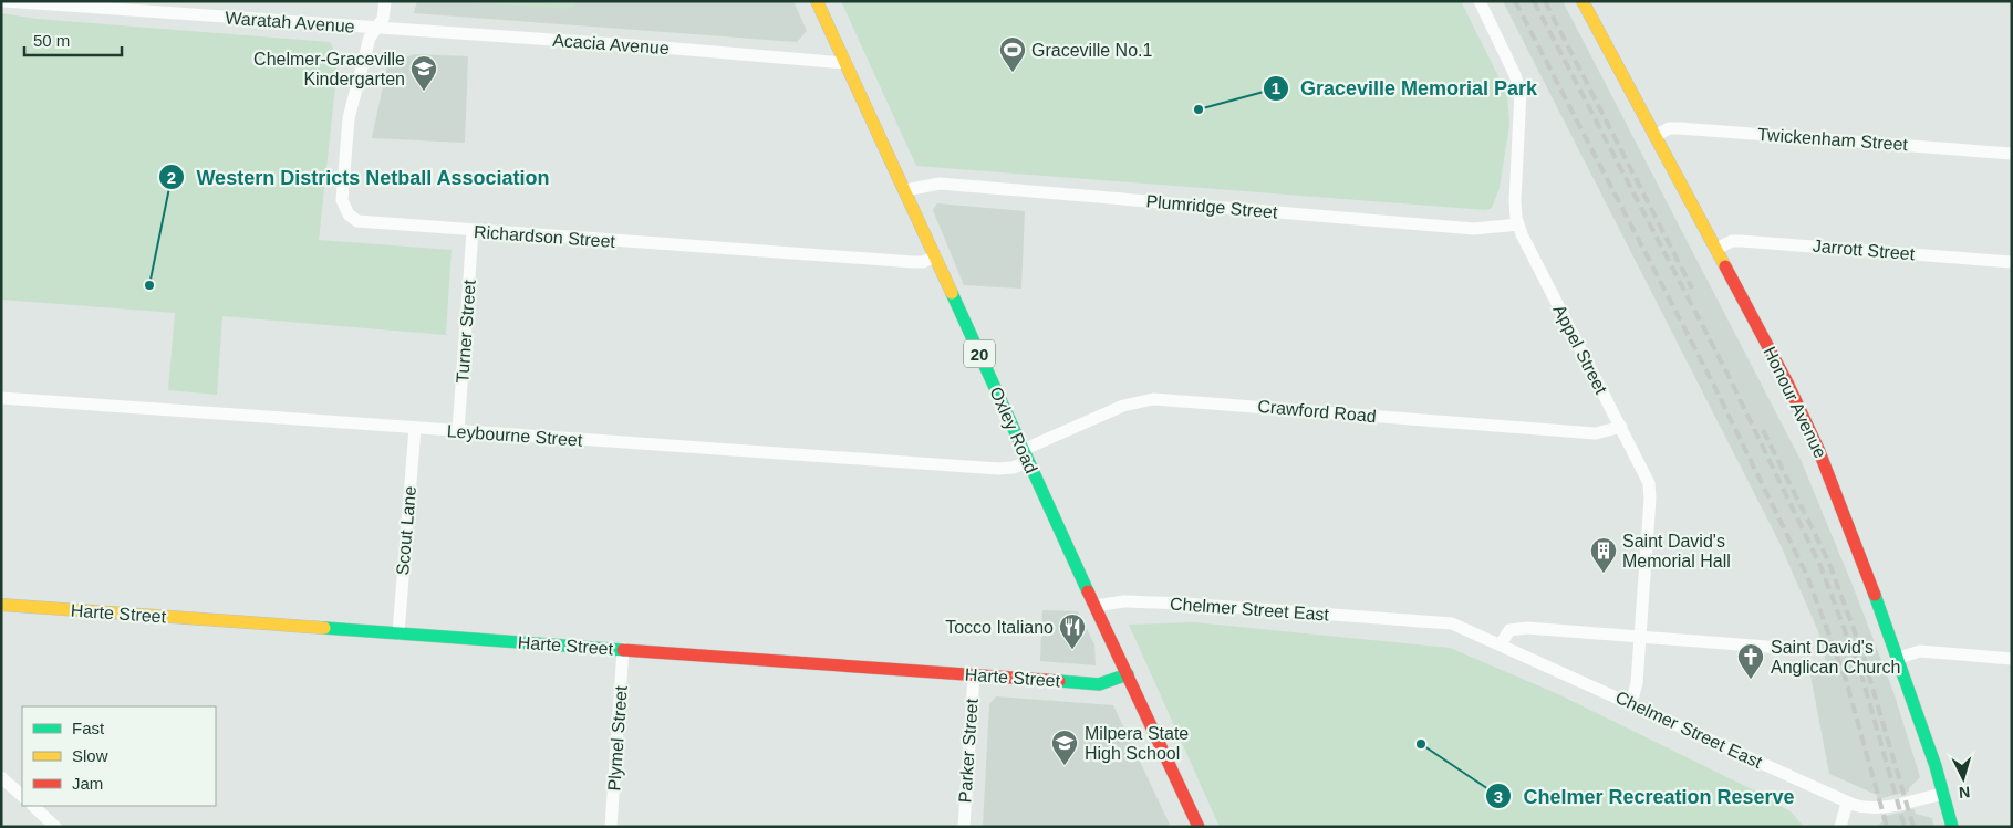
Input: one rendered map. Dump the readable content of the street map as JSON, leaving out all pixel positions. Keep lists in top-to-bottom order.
{
  "streets": {
    "main road": [
      "20",
      "Honour Avenue",
      "Oxley Road",
      "Harte Street"
    ],
    "street": [
      "Waratah Avenue",
      "Acacia Avenue",
      "Twickenham Street",
      "Plumridge Street",
      "Richardson Street",
      "Jarrott Street",
      "Turner Street",
      "Appel Street",
      "Crawford Road",
      "Leybourne Street",
      "Scout Lane",
      "Chelmer Street East",
      "Plymel Street",
      "Parker Street"
    ]
  },
  "crossings": [
    ["Waratah Avenue", "Acacia Avenue"],
    ["Waratah Avenue", "Richardson Street"],
    ["Acacia Avenue", "Richardson Street"],
    ["Acacia Avenue", "Oxley Road"],
    ["Twickenham Street", "Honour Avenue"],
    ["Plumridge Street", "Appel Street"],
    ["Plumridge Street", "Oxley Road"],
    ["Richardson Street", "Turner Street"],
    ["Richardson Street", "Oxley Road"],
    ["Jarrott Street", "Honour Avenue"],
    ["Turner Street", "Leybourne Street"],
    ["Appel Street", "Crawford Road"],
    ["Appel Street", "Chelmer Street East"],
    ["Honour Avenue", "Chelmer Street East"],
    ["Crawford Road", "Oxley Road"],
    ["Crawford Road", "Leybourne Street"],
    ["Oxley Road", "Leybourne Street"],
    ["Oxley Road", "Chelmer Street East"],
    ["Oxley Road", "Harte Street"],
    ["Leybourne Street", "Scout Lane"],
    ["Scout Lane", "Harte Street"],
    ["Harte Street", "Plymel Street"],
    ["Harte Street", "Parker Street"]
  ],
  "places": {
    "sports": ["Graceville No.1"],
    "school or university": ["Chelmer-Graceville Kindergarten", "Milpera State High School"],
    "other": ["Graceville Memorial Park", "Western Districts Netball Association", "Chelmer Recreation Reserve"],
    "building": ["Saint David's Memorial Hall"],
    "restaurant": ["Tocco Italiano"],
    "church": ["Saint David's Anglican Church"]
  },
  "legend": ["Fast", "Slow", "Jam"],
  "scale_bar": "50 m",
  "north": "bottom"
}
